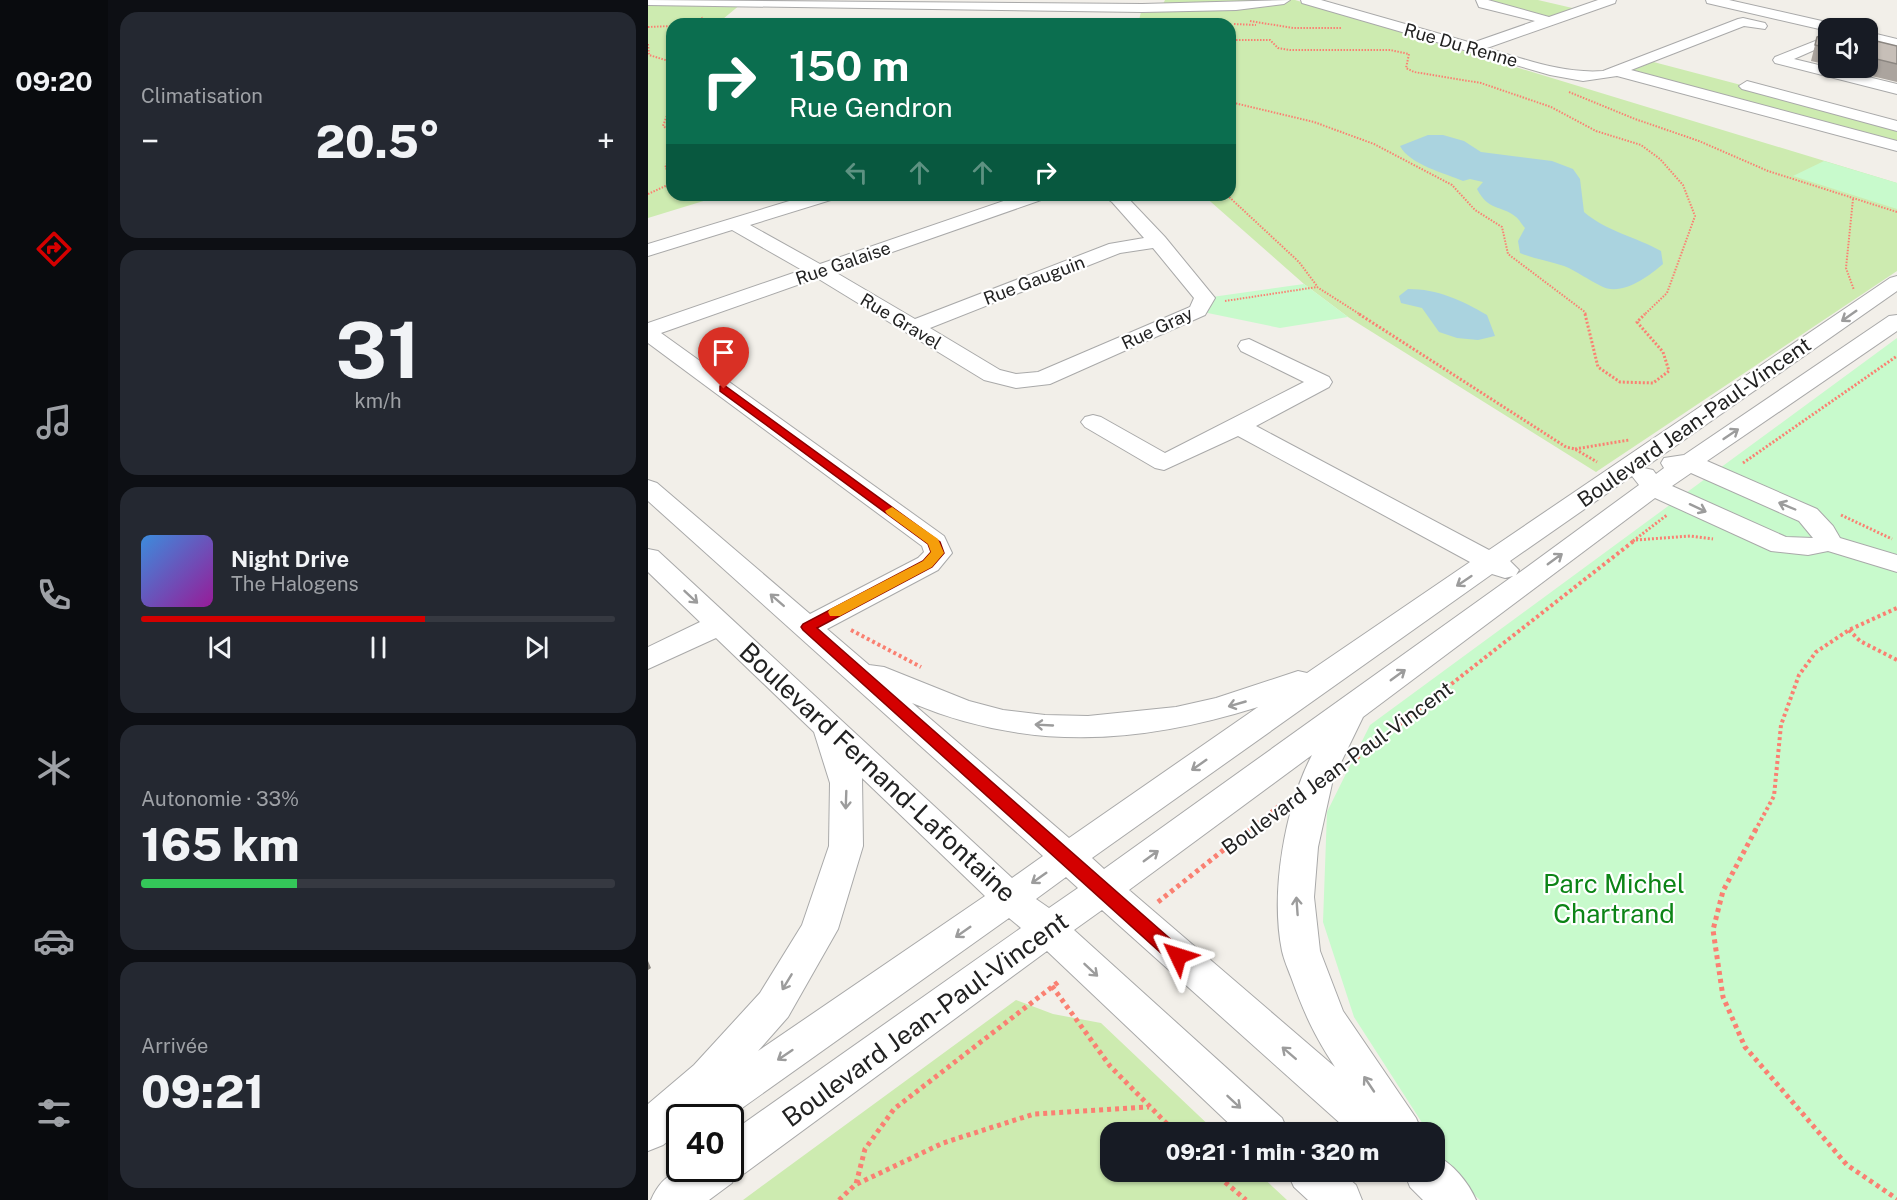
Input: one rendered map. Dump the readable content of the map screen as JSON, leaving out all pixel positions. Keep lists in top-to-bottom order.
{
  "streets": {
    "street": [
      "Rue Du Renne",
      "Rue Galaise",
      "Rue Gauguin",
      "Rue Gravel",
      "Rue Gray",
      "Boulevard Jean-Paul-Vincent",
      "Boulevard Fernand-Lafontaine"
    ]
  },
  "crossings": [
    ["Rue Galaise", "Rue Gravel"],
    ["Rue Gauguin", "Rue Gravel"],
    ["Rue Gauguin", "Rue Gray"],
    ["Rue Gravel", "Rue Gray"],
    ["Boulevard Jean-Paul-Vincent", "Boulevard Fernand-Lafontaine"]
  ],
  "parks": ["Parc Michel Chartrand"],
  "page": {
    "tabs": "09:20",
    "tile": [
      "Climatisation",
      ["31", "km/h"],
      ["Autonomie · 33%", "165 km"],
      ["Arrivée", "09:21"]
    ],
    "turn": ["150 m", "Rue Gendron"],
    "heat": ["−", "20.5°", "+"],
    "song": ["Night Drive", "The Halogens"],
    "limit": "40",
    "trip": "09:21 · 1 min · 320 m"
  }
}
